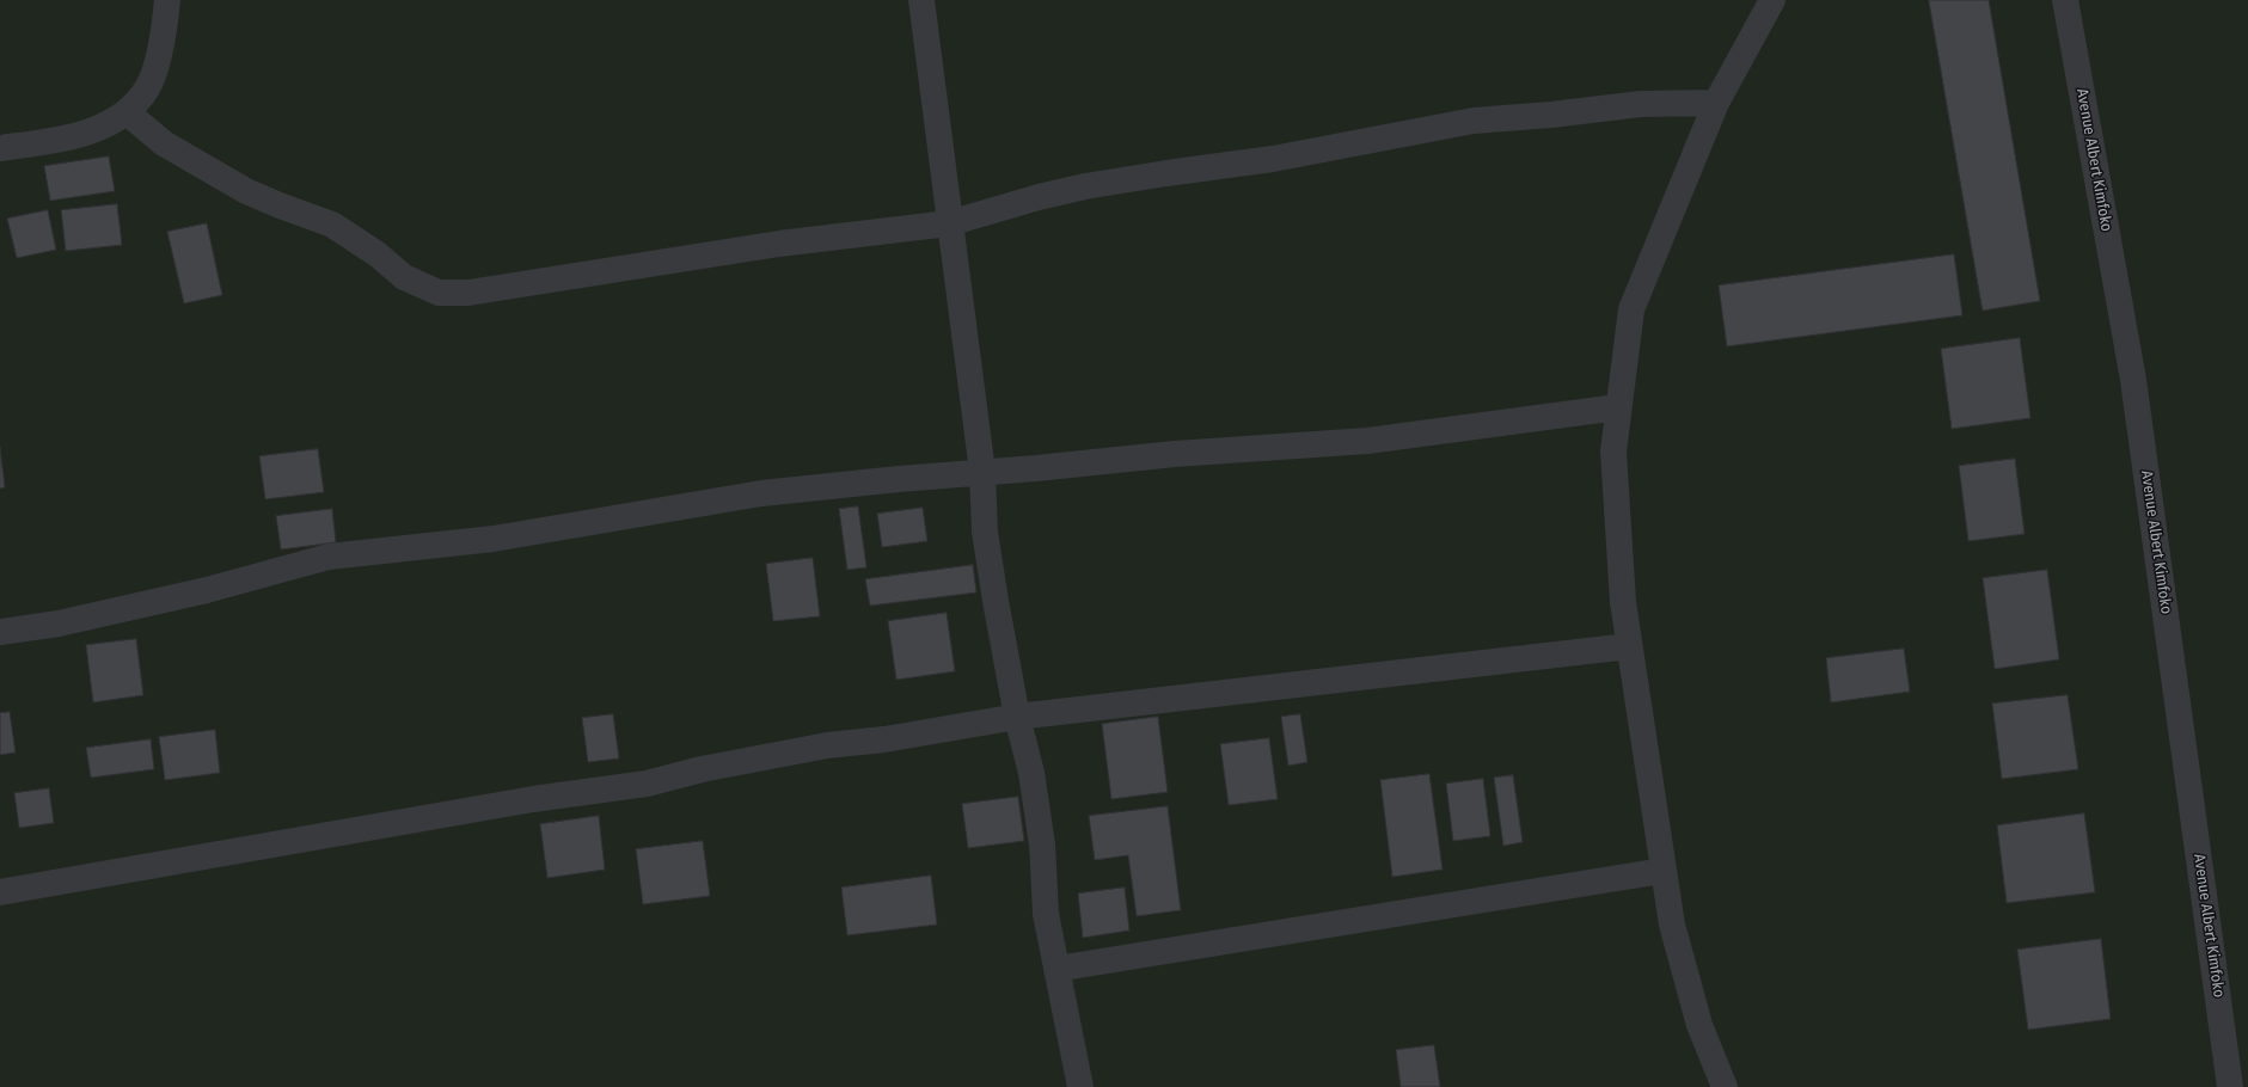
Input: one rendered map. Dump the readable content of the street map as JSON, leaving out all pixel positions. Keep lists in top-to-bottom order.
{
  "streets": {
    "street": ["Avenue Albert Kimfoko"]
  }
}
